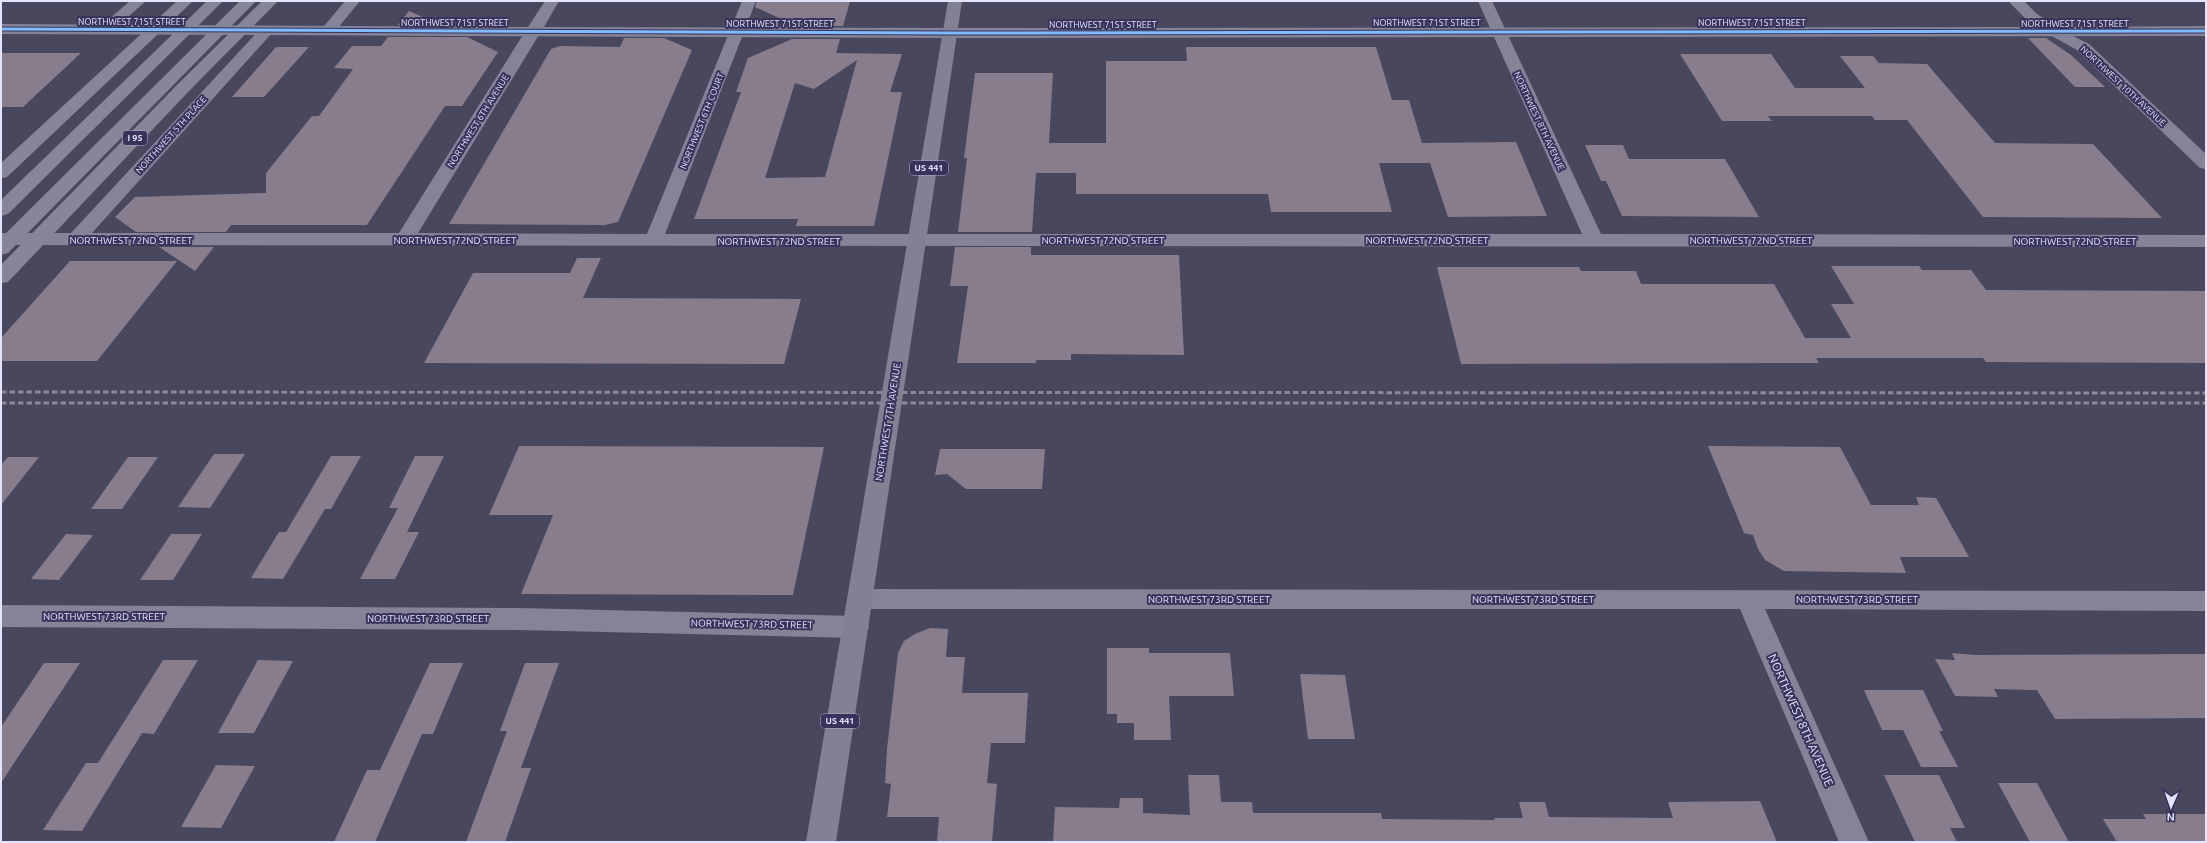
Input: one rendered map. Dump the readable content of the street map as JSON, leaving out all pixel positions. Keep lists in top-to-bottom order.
{
  "streets": {
    "highway": ["I 95"],
    "main road": ["US 441", "NORTHWEST 7TH AVENUE"],
    "street": [
      "NORTHWEST 71ST STREET",
      "NORTHWEST 10TH AVENUE",
      "NORTHWEST 6TH AVENUE",
      "NORTHWEST 6TH COURT",
      "NORTHWEST 8TH AVENUE",
      "NORTHWEST 5TH PLACE",
      "NORTHWEST 72ND STREET",
      "NORTHWEST 73RD STREET"
    ]
  },
  "crossings": [
    ["NORTHWEST 71ST STREET", "NORTHWEST 10TH AVENUE"],
    ["NORTHWEST 71ST STREET", "NORTHWEST 6TH AVENUE"],
    ["NORTHWEST 71ST STREET", "NORTHWEST 6TH COURT"],
    ["NORTHWEST 71ST STREET", "NORTHWEST 8TH AVENUE"],
    ["NORTHWEST 71ST STREET", "NORTHWEST 5TH PLACE"],
    ["NORTHWEST 71ST STREET", "NORTHWEST 7TH AVENUE"],
    ["NORTHWEST 6TH AVENUE", "NORTHWEST 72ND STREET"],
    ["NORTHWEST 6TH COURT", "NORTHWEST 72ND STREET"],
    ["NORTHWEST 8TH AVENUE", "NORTHWEST 72ND STREET"],
    ["NORTHWEST 8TH AVENUE", "NORTHWEST 73RD STREET"],
    ["NORTHWEST 5TH PLACE", "NORTHWEST 72ND STREET"],
    ["NORTHWEST 72ND STREET", "NORTHWEST 7TH AVENUE"],
    ["NORTHWEST 7TH AVENUE", "NORTHWEST 73RD STREET"]
  ],
  "north": "bottom"
}
